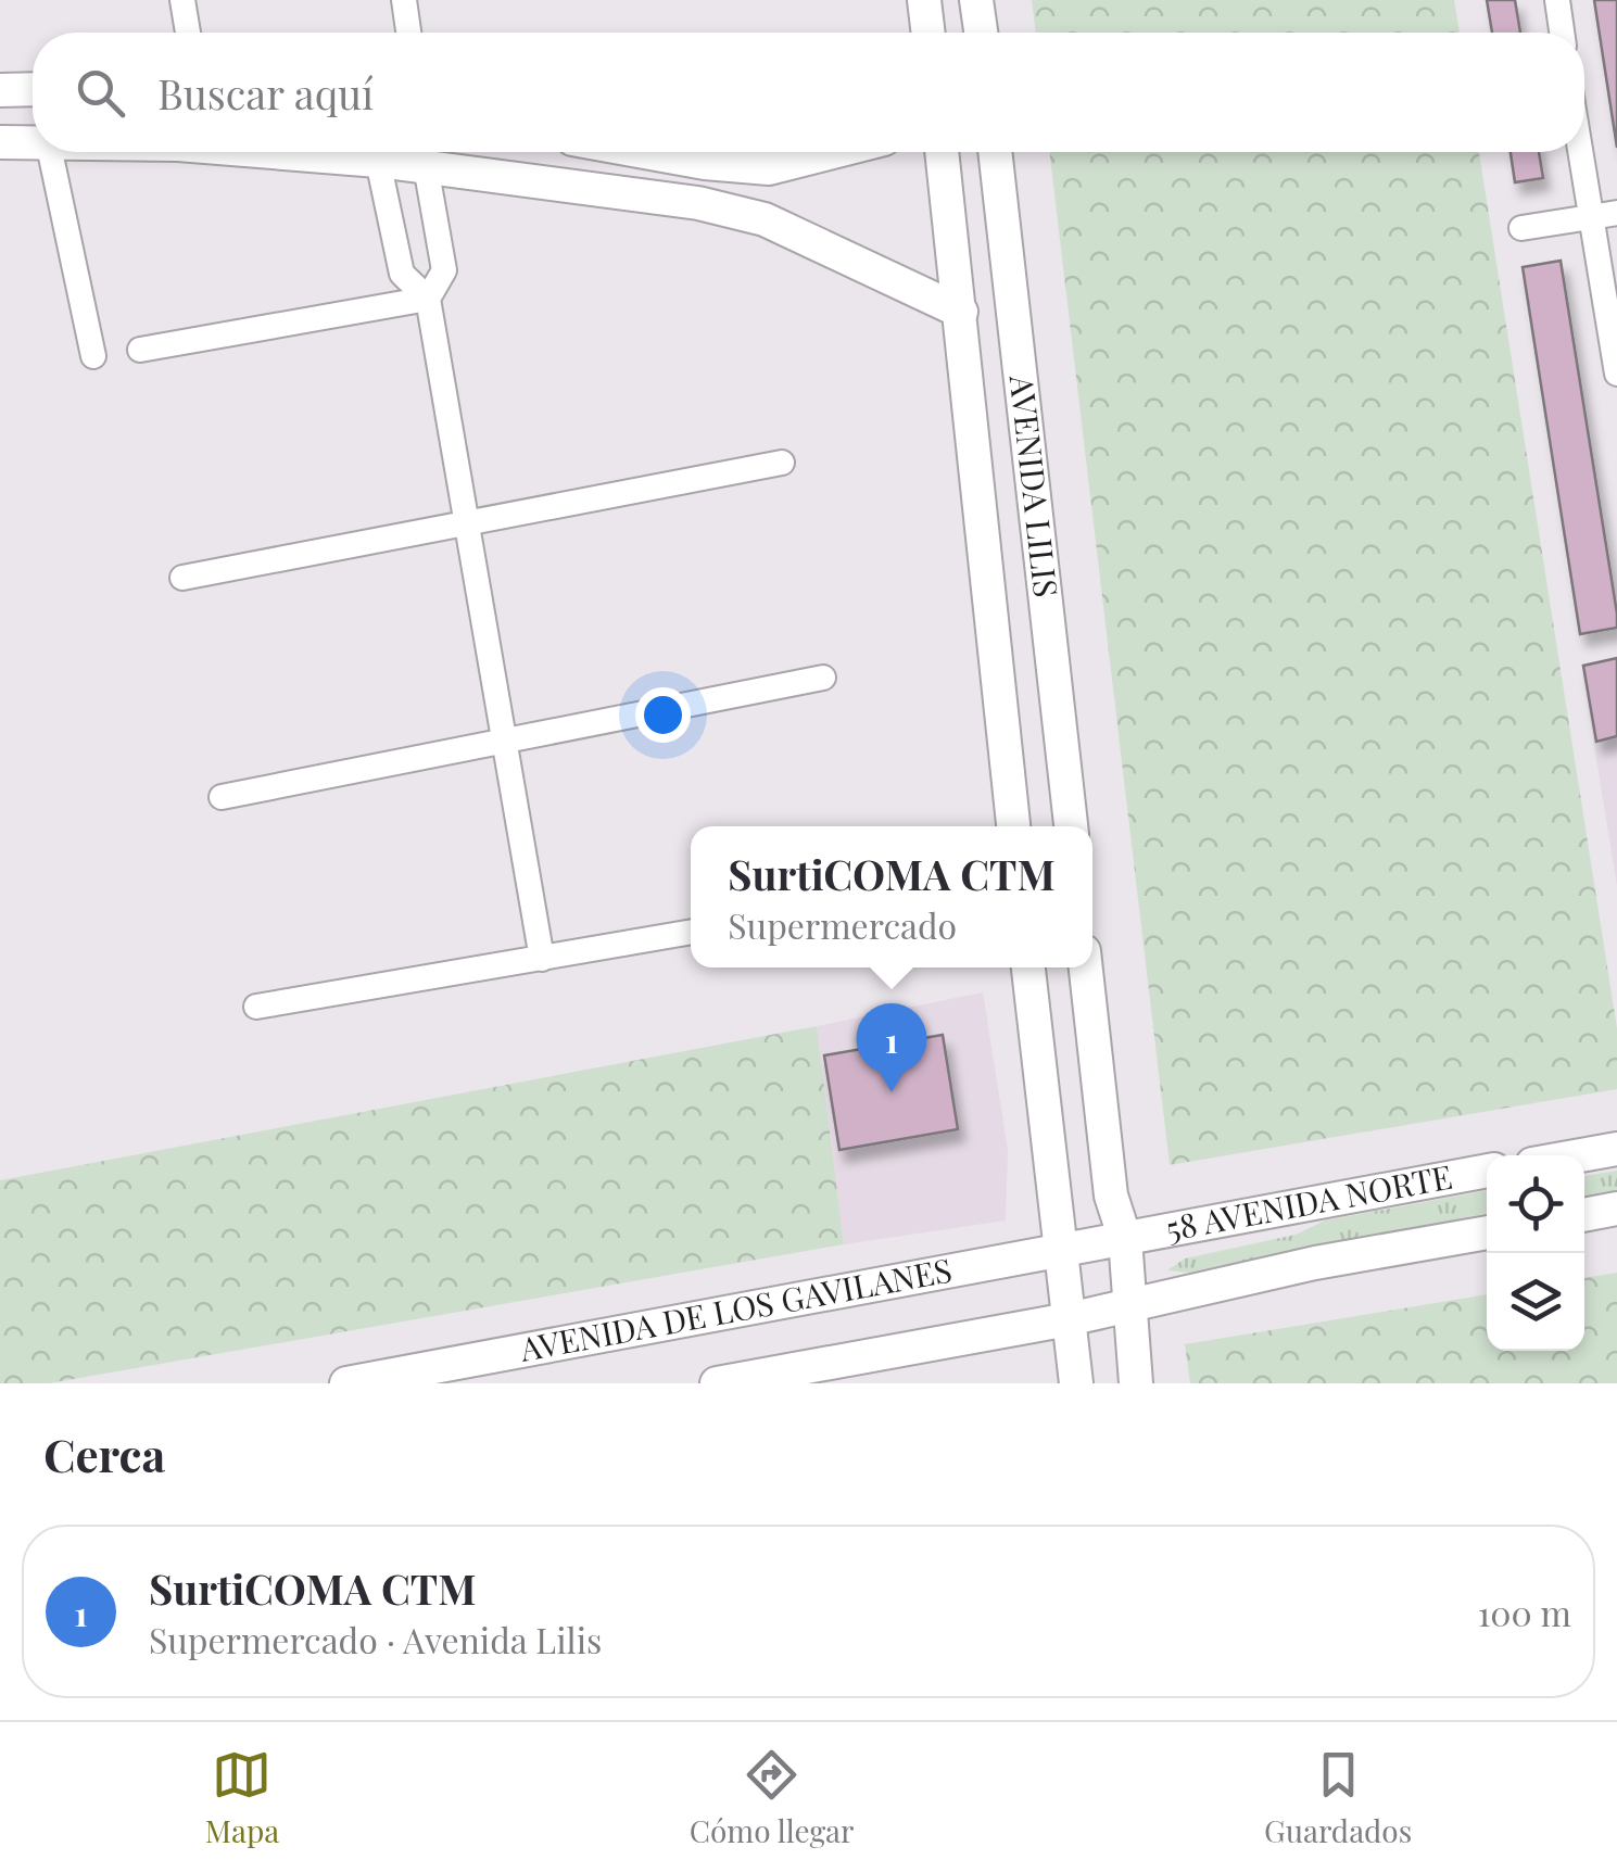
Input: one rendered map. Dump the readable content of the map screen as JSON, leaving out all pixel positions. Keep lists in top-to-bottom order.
{
  "streets": {
    "main road": ["AVENIDA LILIS", "58 AVENIDA NORTE", "AVENIDA DE LOS GAVILANES"]
  },
  "crossings": [
    ["58 AVENIDA NORTE", "AVENIDA DE LOS GAVILANES"]
  ],
  "page": {
    "search": "Buscar aquí",
    "popup": ["SurtiCOMA CTM", "Supermercado"],
    "pins": "1",
    "heading": "Cerca",
    "list": [
      {
        "mark": "1",
        "name": "SurtiCOMA CTM",
        "note": "Supermercado · Avenida Lilis",
        "value": "100 m"
      }
    ],
    "nav": ["Mapa", "Cómo llegar", "Guardados"]
  }
}
